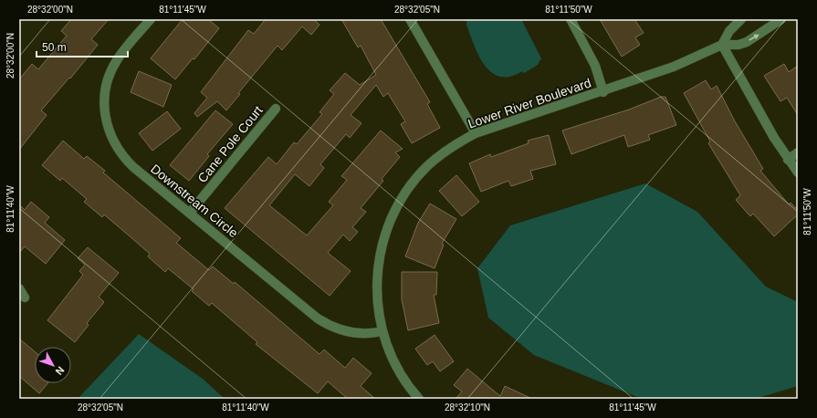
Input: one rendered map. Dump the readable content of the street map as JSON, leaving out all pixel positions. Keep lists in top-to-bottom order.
{
  "streets": {
    "street": ["Lower River Boulevard", "Cane Pole Court", "Downstream Circle"]
  },
  "crossings": [
    ["Lower River Boulevard", "Downstream Circle"],
    ["Cane Pole Court", "Downstream Circle"]
  ],
  "scale_bar": "50 m",
  "north": "bottom right",
  "coordinates": [
    "28°32'00\"N",
    "81°11'45\"W",
    "28°32'05\"N",
    "81°11'50\"W",
    "81°11'40\"W",
    "28°32'10\"N"
  ]
}
